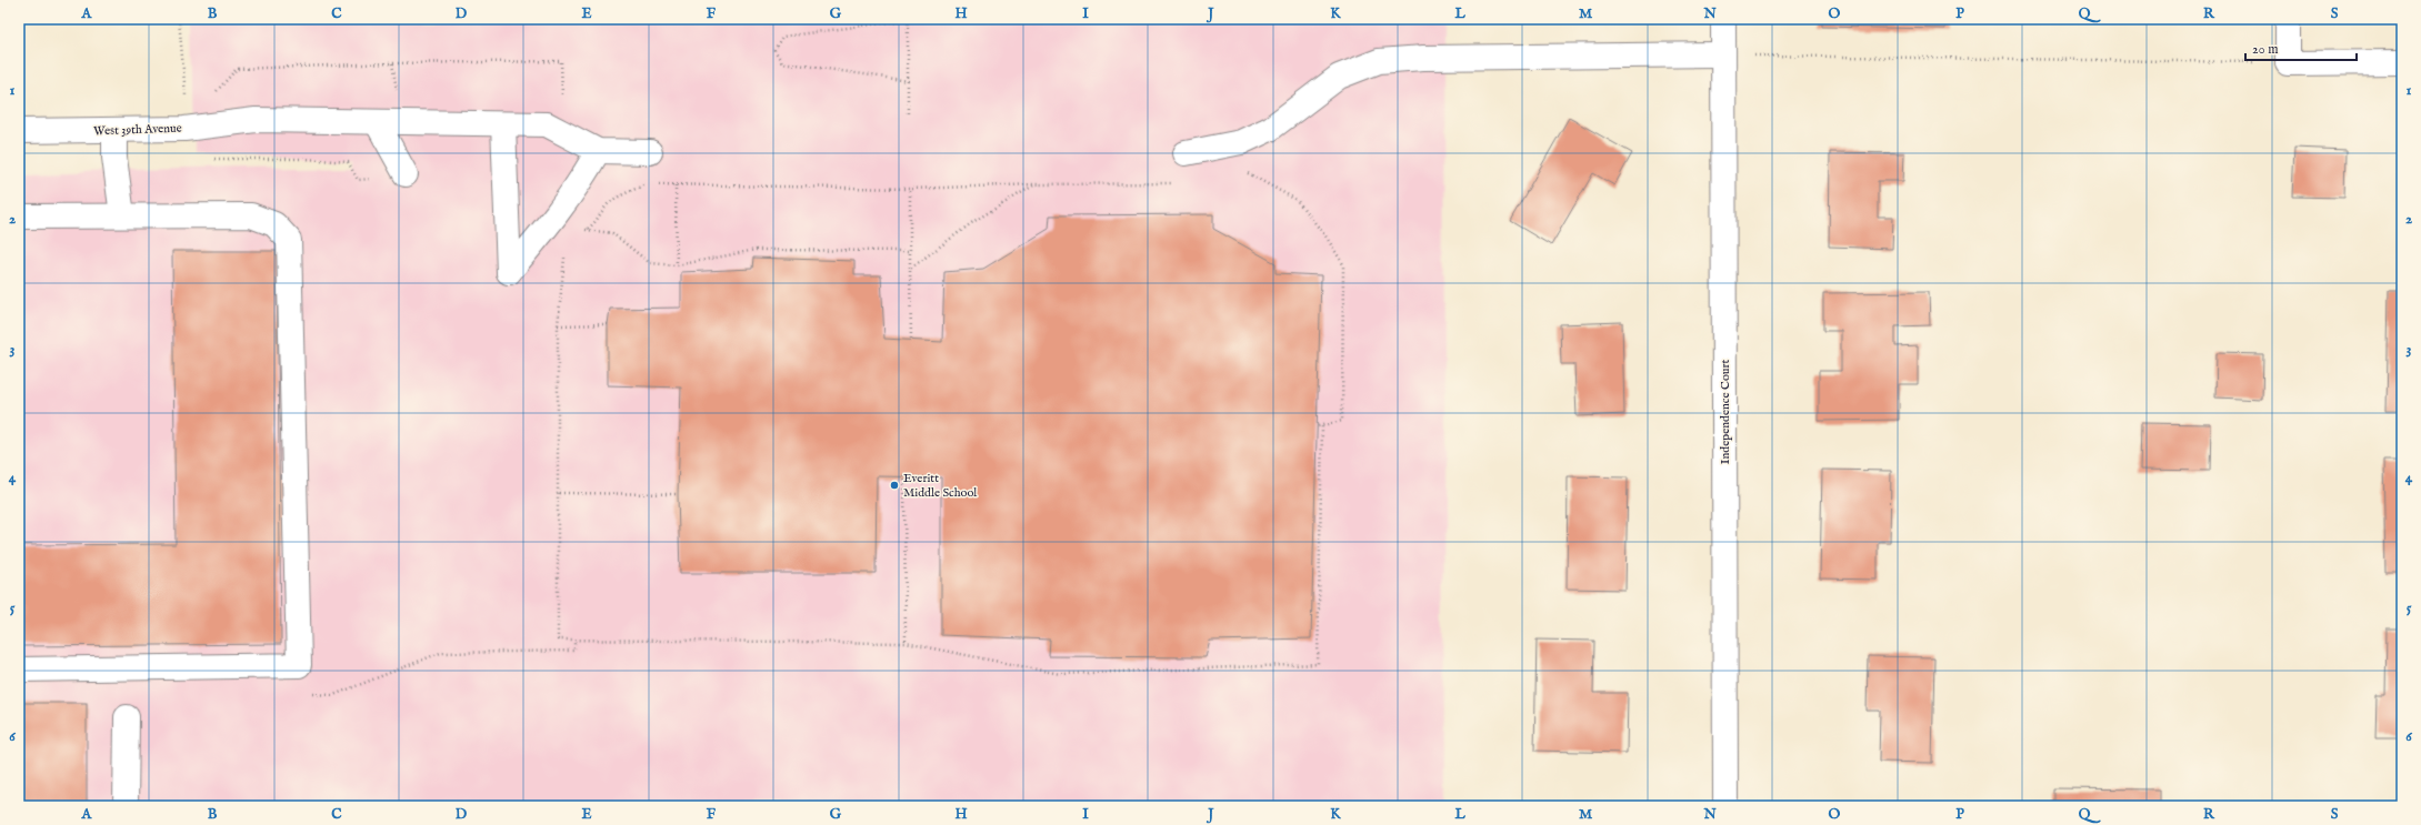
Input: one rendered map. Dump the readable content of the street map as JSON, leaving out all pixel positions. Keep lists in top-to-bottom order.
{
  "streets": {
    "street": ["West 39th Avenue", "Independence Court"]
  },
  "places": ["Everitt Middle School"],
  "scale_bar": "20 m",
  "grid": {
    "columns": [
      "A",
      "B",
      "C",
      "D",
      "E",
      "F",
      "G",
      "H",
      "I",
      "J",
      "K",
      "L",
      "M",
      "N",
      "O",
      "P",
      "Q",
      "R",
      "S"
    ],
    "rows": [
      "1",
      "2",
      "3",
      "4",
      "5",
      "6"
    ]
  }
}
